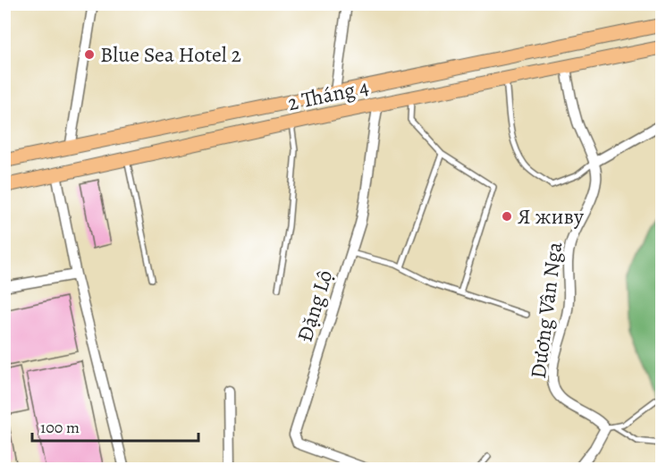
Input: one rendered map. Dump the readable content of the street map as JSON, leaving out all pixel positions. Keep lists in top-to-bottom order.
{
  "streets": {
    "main road": ["2 Tháng 4"],
    "street": ["Đặng Lộ", "Dương Vân Nga"]
  },
  "crossings": [
    ["2 Tháng 4", "Đặng Lộ"],
    ["2 Tháng 4", "Dương Vân Nga"]
  ],
  "places": ["Blue Sea Hotel 2", "Я живу"],
  "scale_bar": "100 m"
}
